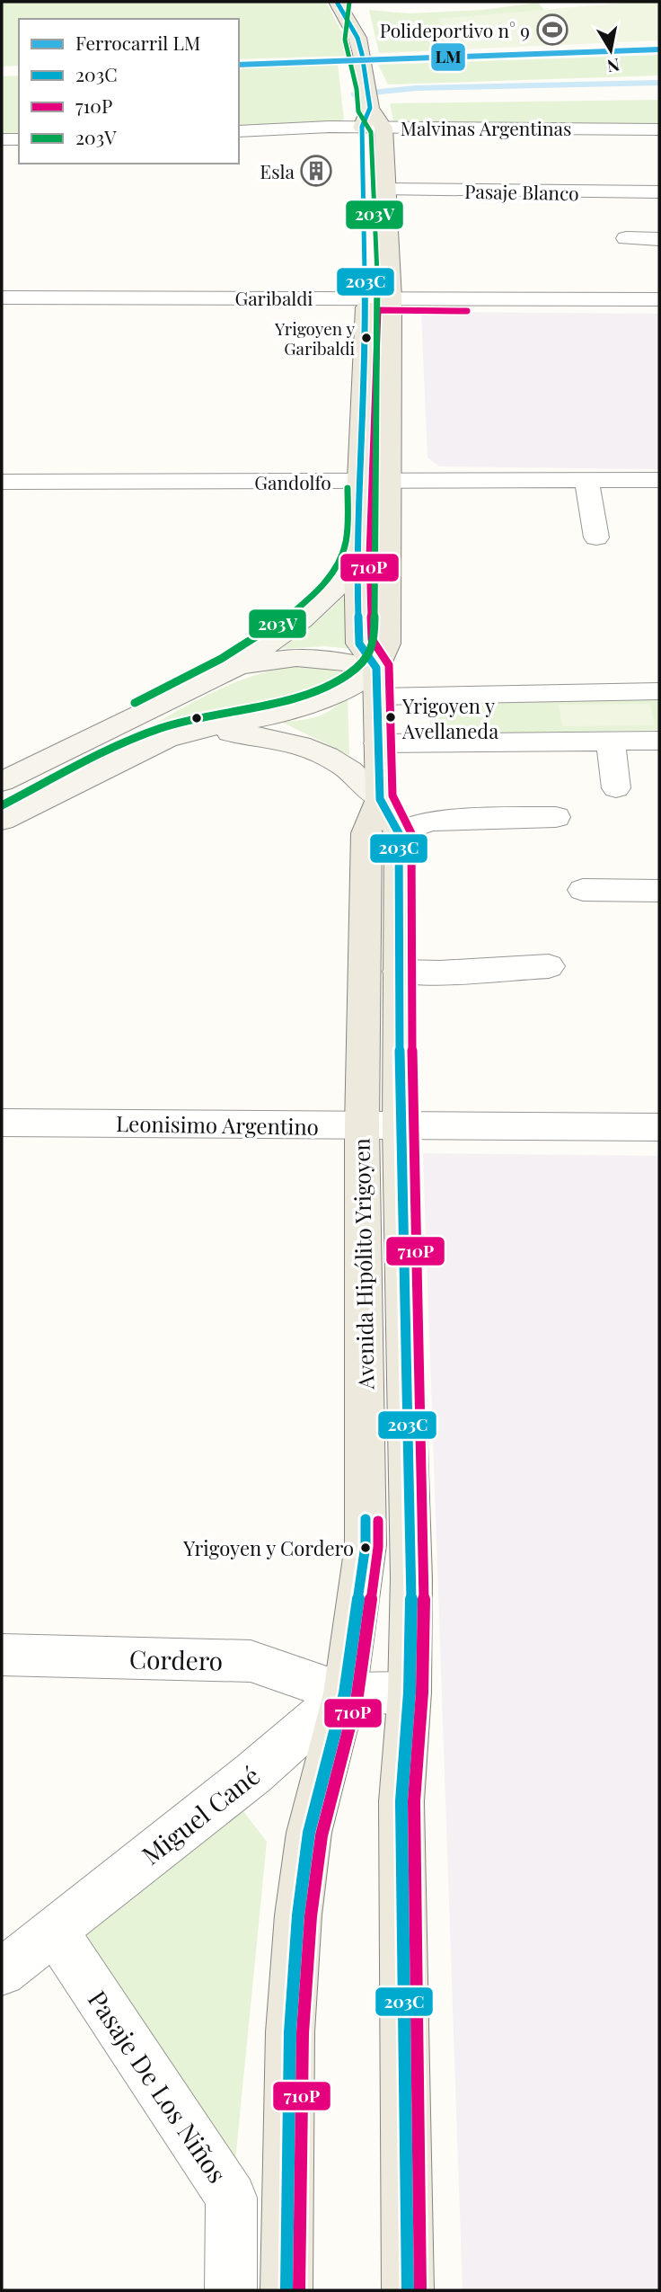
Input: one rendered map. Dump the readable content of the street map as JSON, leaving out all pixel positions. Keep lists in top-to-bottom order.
{
  "streets": {
    "main road": ["Avenida Hipólito Yrigoyen"],
    "street": [
      "Malvinas Argentinas",
      "Pasaje Blanco",
      "Garibaldi",
      "Gandolfo",
      "Leonisimo Argentino",
      "Cordero",
      "Miguel Cané",
      "Pasaje De Los Niños"
    ]
  },
  "crossings": [
    ["Malvinas Argentinas", "Avenida Hipólito Yrigoyen"],
    ["Pasaje Blanco", "Avenida Hipólito Yrigoyen"],
    ["Garibaldi", "Avenida Hipólito Yrigoyen"],
    ["Gandolfo", "Avenida Hipólito Yrigoyen"],
    ["Leonisimo Argentino", "Avenida Hipólito Yrigoyen"],
    ["Avenida Hipólito Yrigoyen", "Cordero"],
    ["Avenida Hipólito Yrigoyen", "Miguel Cané"],
    ["Cordero", "Miguel Cané"],
    ["Miguel Cané", "Pasaje De Los Niños"]
  ],
  "places": {
    "sports": ["Polideportivo n° 9"],
    "building": ["Esla"],
    "other": ["Yrigoyen y Garibaldi", "Yrigoyen y Avellaneda", "Yrigoyen y Cordero"]
  },
  "lines": [
    "transit line 203C",
    "transit line 203V",
    "rail line LM",
    "transit line 710P"
  ],
  "legend": [
    "Ferrocarril LM",
    "203C",
    "710P",
    "203V"
  ],
  "north": "bottom"
}
